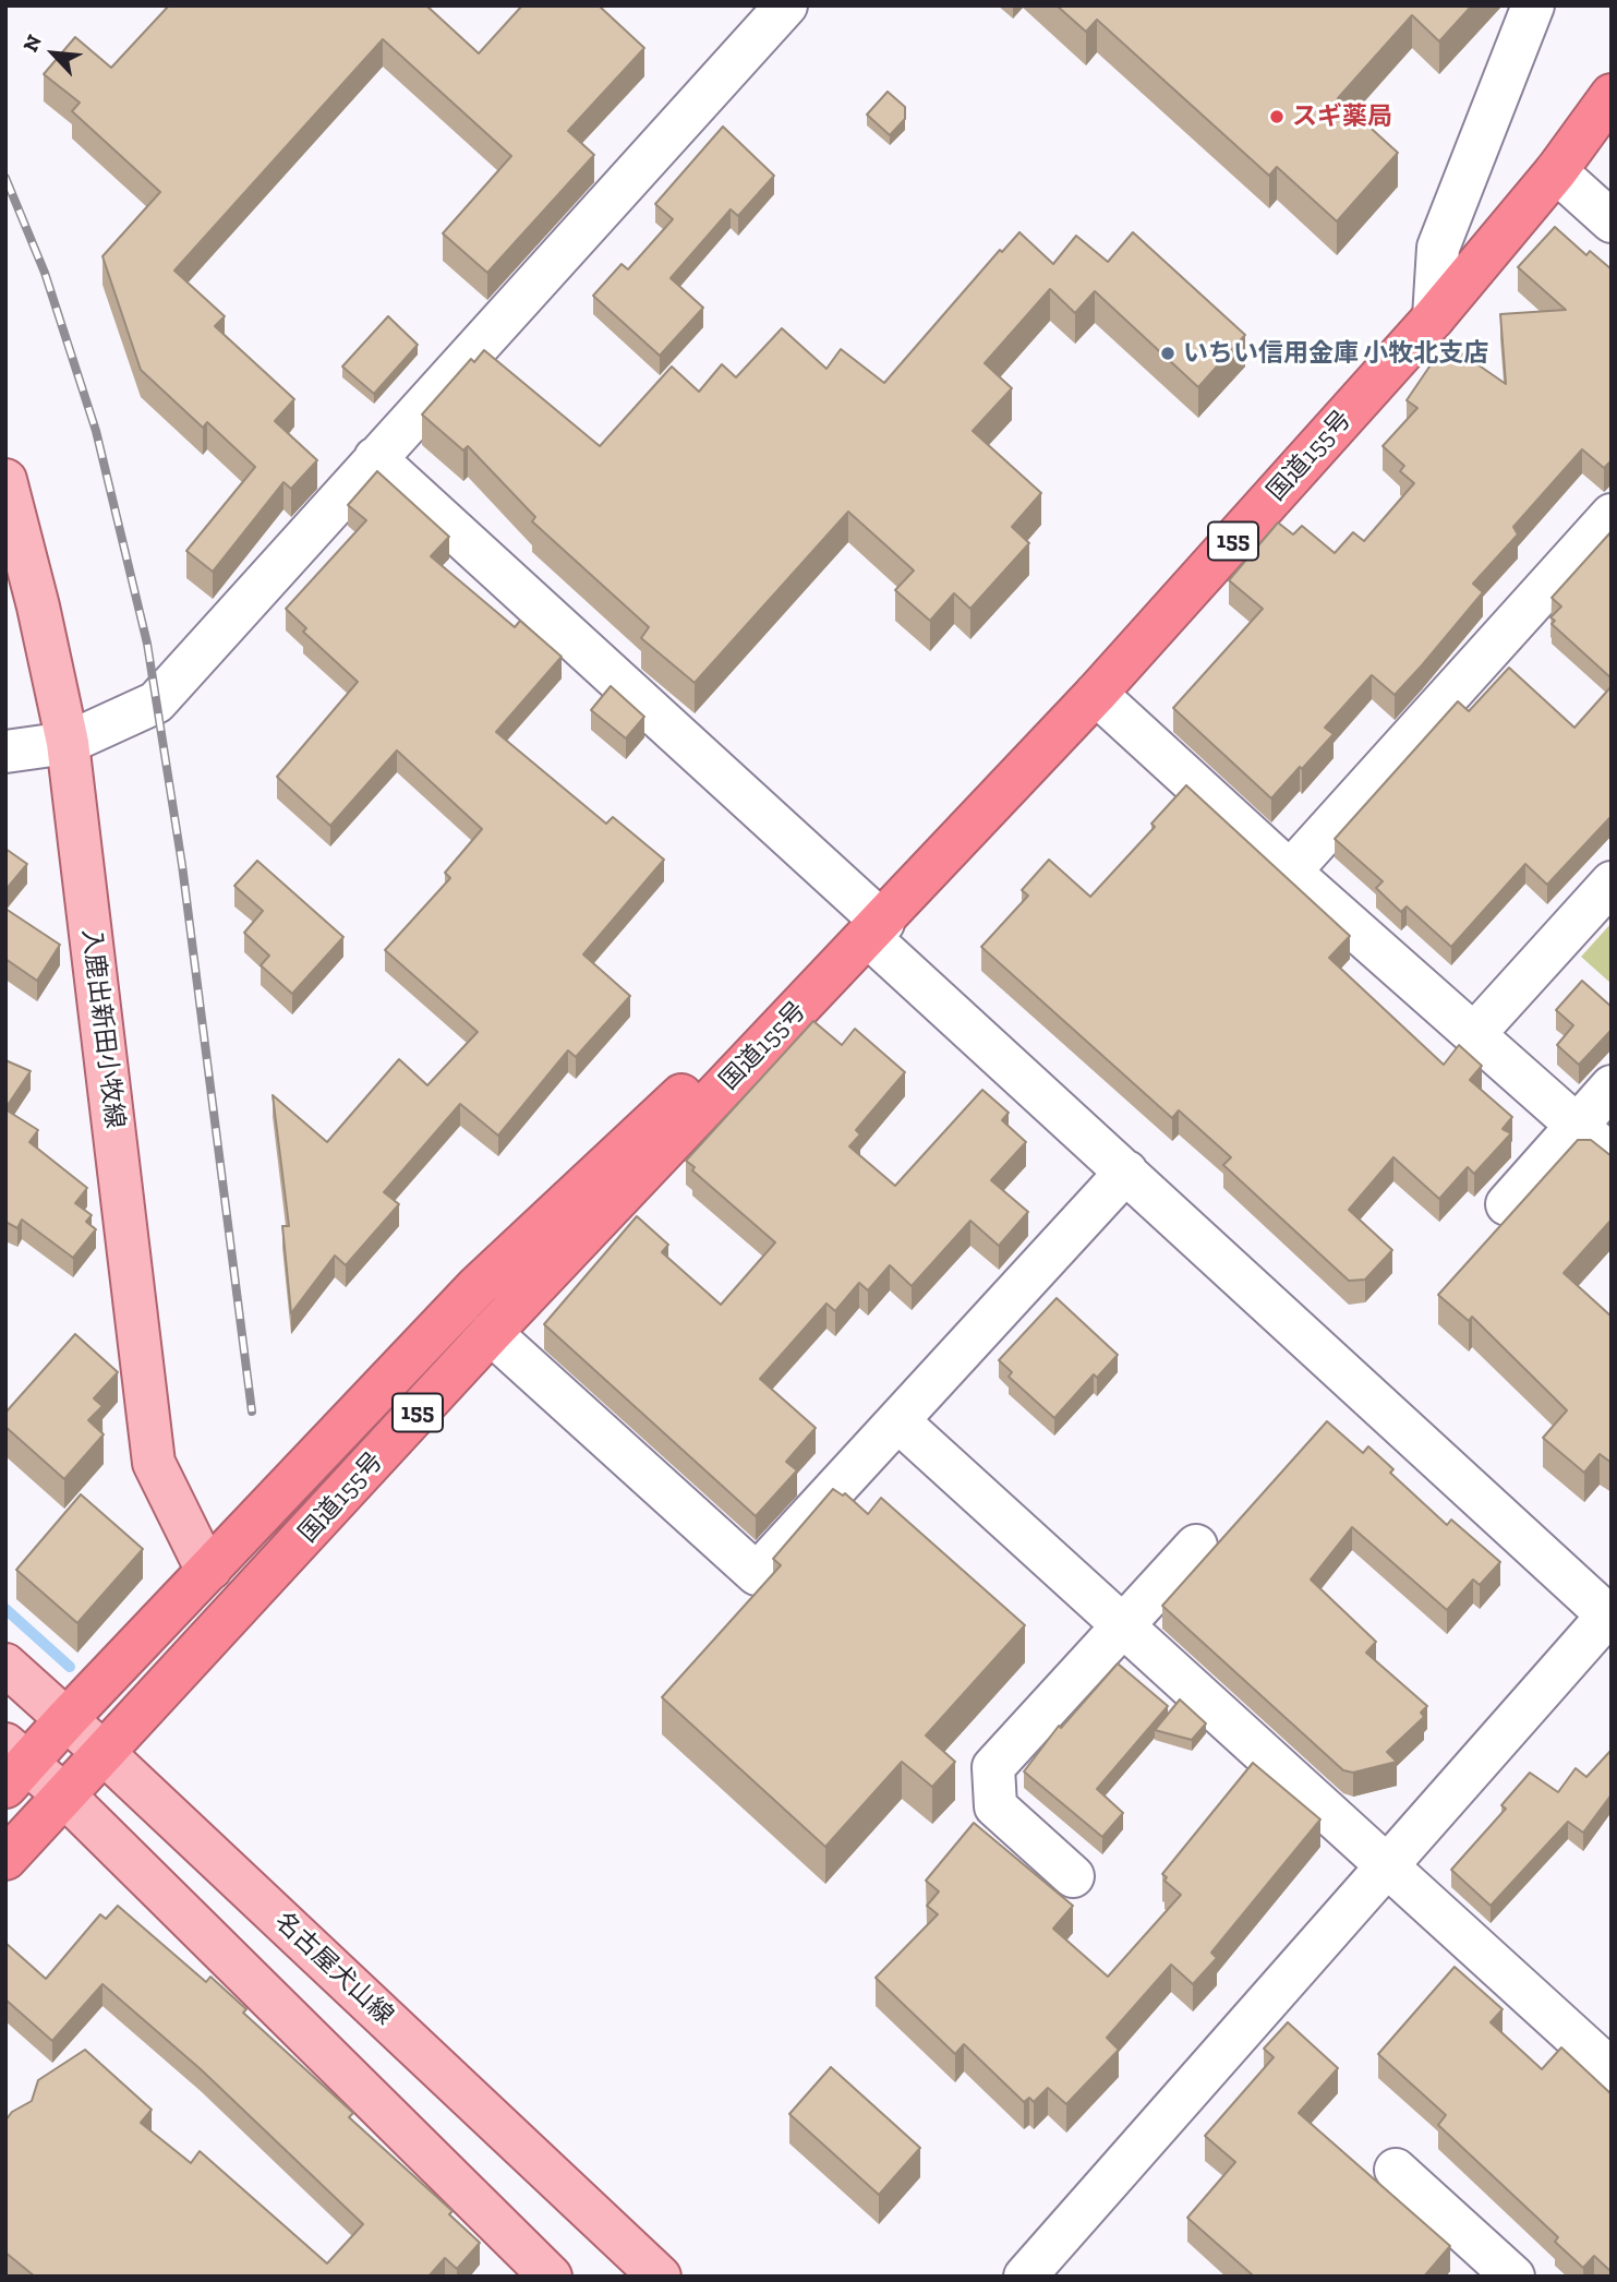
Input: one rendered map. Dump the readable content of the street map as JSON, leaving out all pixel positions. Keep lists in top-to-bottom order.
{
  "streets": {
    "highway": ["国道155号", "155"],
    "main road": ["入鹿出新田小牧線", "名古屋犬山線"]
  },
  "crossings": [
    ["国道155号", "入鹿出新田小牧線"],
    ["国道155号", "名古屋犬山線"]
  ],
  "places": ["スギ薬局", "いちい信用金庫 小牧北支店"],
  "north": "top left"
}
